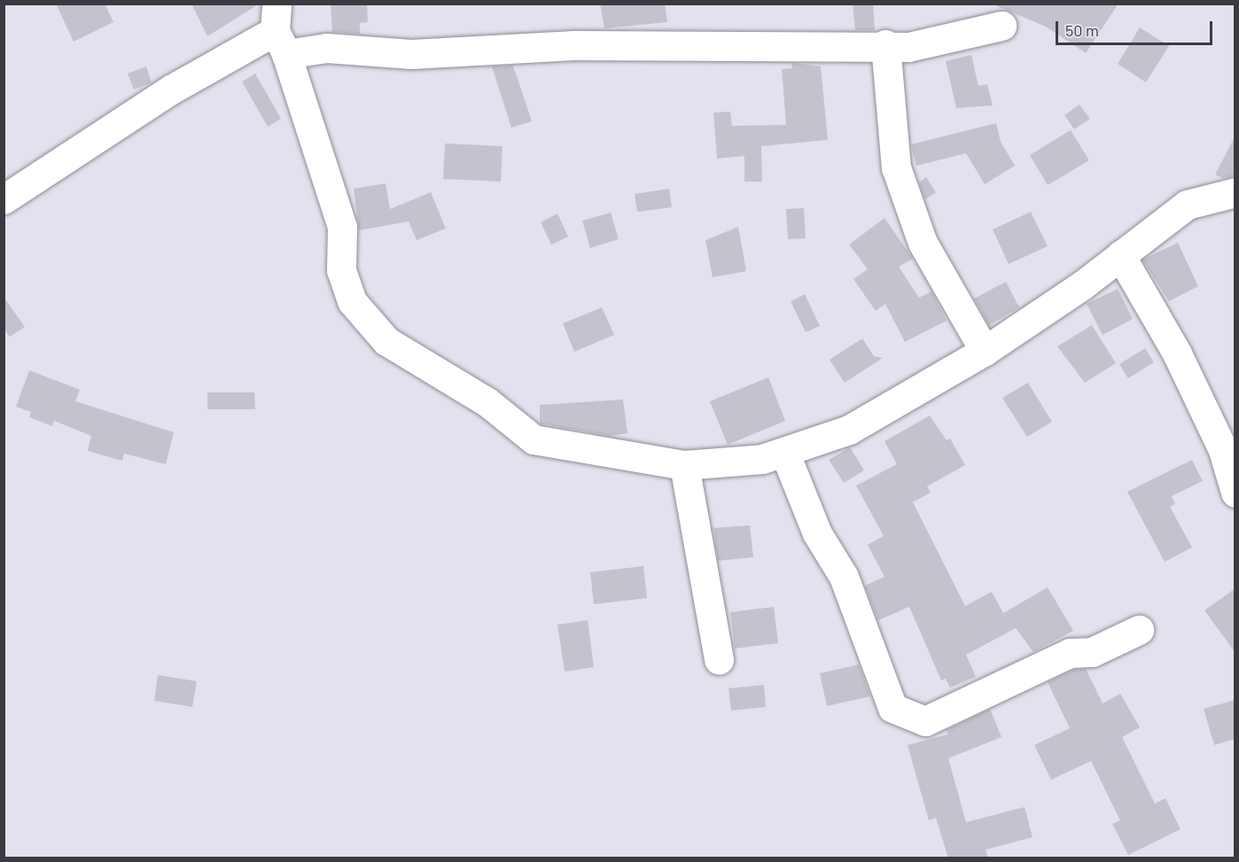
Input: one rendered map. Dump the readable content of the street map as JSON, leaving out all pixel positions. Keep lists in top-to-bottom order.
{
  "scale_bar": "50 m"
}
